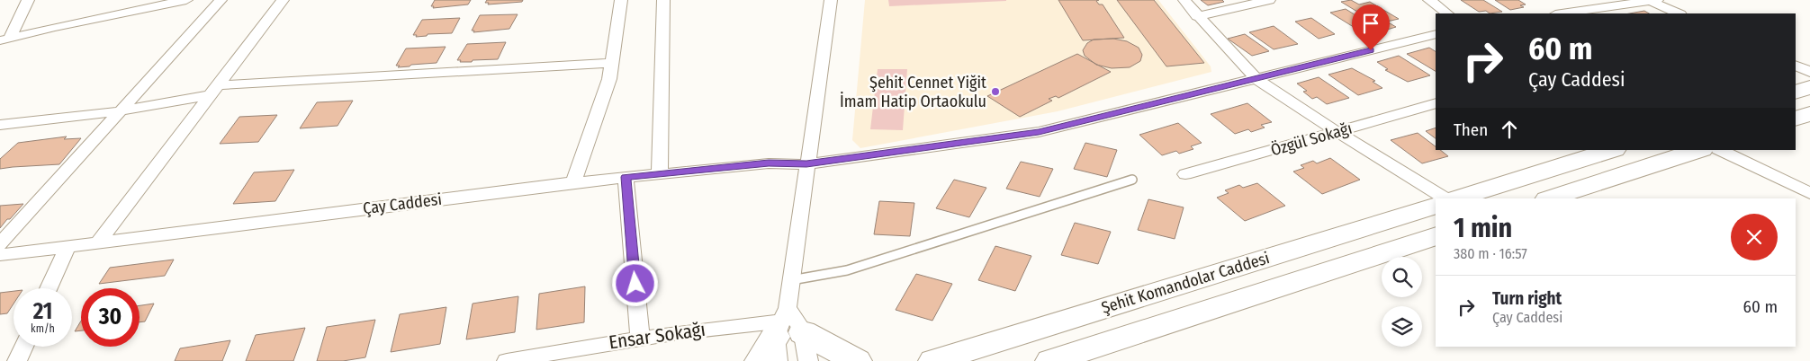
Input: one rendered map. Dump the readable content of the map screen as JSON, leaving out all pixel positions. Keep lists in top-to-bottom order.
{
  "streets": {
    "main road": ["Şehit Komandolar Caddesi"],
    "street": ["Özgül Sokağı", "Çay Caddesi", "Ensar Sokağı"]
  },
  "places": ["Şehit Cennet Yiğit İmam Hatip Ortaokulu"],
  "page": {
    "turn": ["60 m", "Çay Caddesi"],
    "then": "Then",
    "heading": ["1 min", "380 m · 16:57"],
    "list": [
      {
        "name": "Turn right",
        "note": "Çay Caddesi",
        "value": "60 m"
      }
    ],
    "speed": "21 km/h",
    "limit": "30"
  }
}
